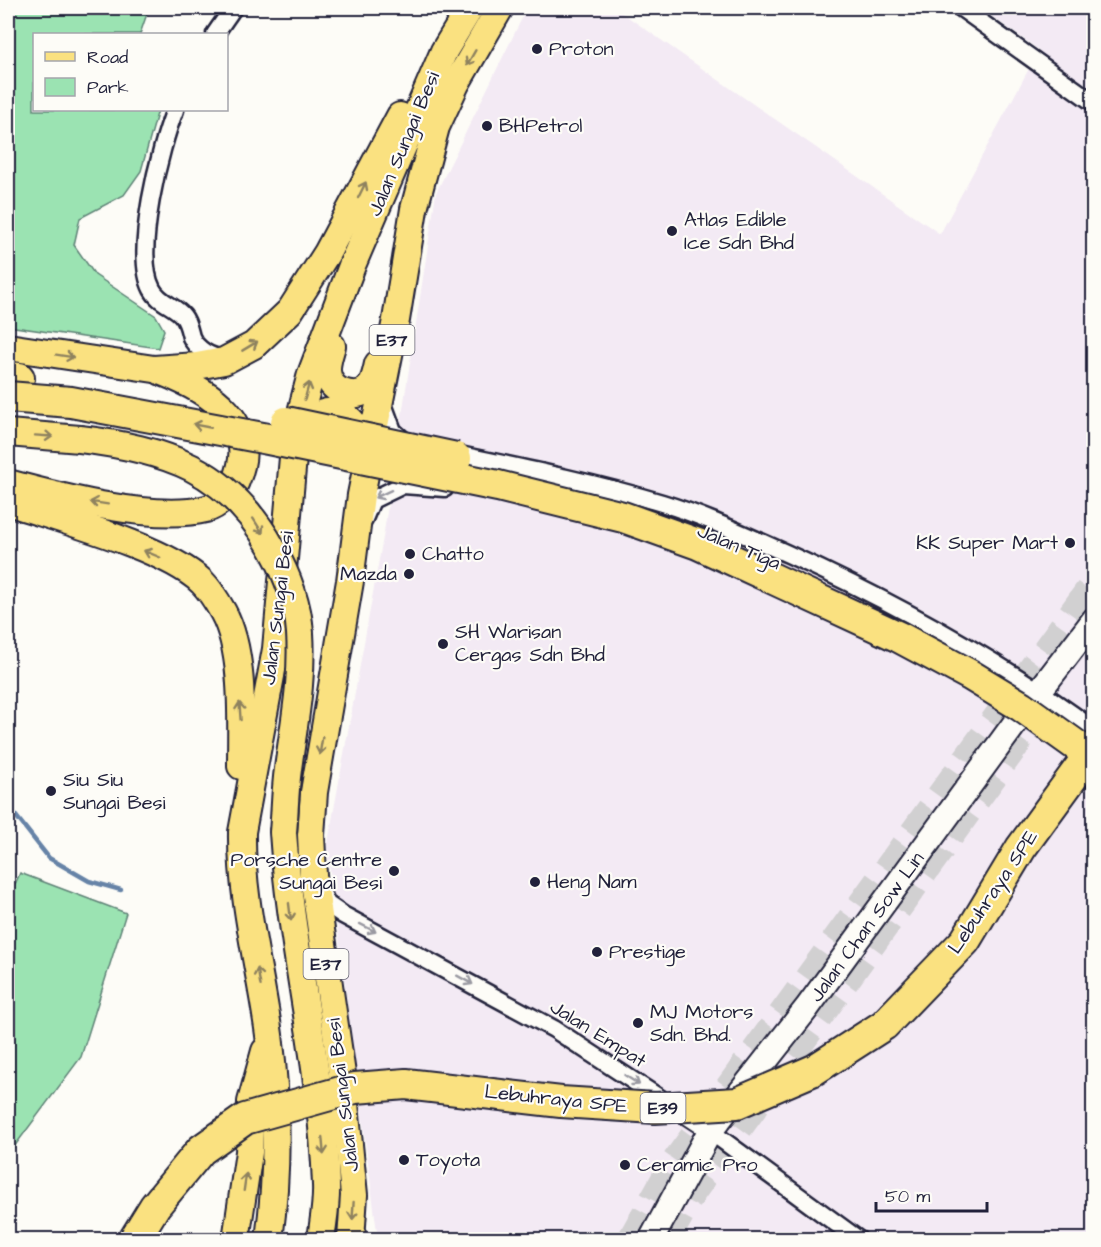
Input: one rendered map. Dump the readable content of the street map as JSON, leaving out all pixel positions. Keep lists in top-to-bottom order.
{
  "streets": {
    "highway": ["Lebuhraya SPE", "E39"],
    "main road": ["Jalan Sungai Besi", "E37"],
    "street": ["Jalan Tiga", "Jalan Chan Sow Lin", "Jalan Empat"]
  },
  "crossings": [
    ["Jalan Sungai Besi", "Jalan Tiga"],
    ["Jalan Sungai Besi", "Jalan Empat"],
    ["Jalan Tiga", "Lebuhraya SPE"],
    ["Jalan Tiga", "Jalan Chan Sow Lin"],
    ["Jalan Chan Sow Lin", "Jalan Empat"]
  ],
  "one_way": ["Jalan Empat"],
  "places": [
    "Proton",
    "BHPetrol",
    "Atlas Edible Ice Sdn Bhd",
    "KK Super Mart",
    "Chatto",
    "Mazda",
    "SH Warisan Cergas Sdn Bhd",
    "Siu Siu Sungai Besi",
    "Porsche Centre Sungai Besi",
    "Heng Nam",
    "Prestige",
    "MJ Motors Sdn. Bhd.",
    "Toyota",
    "Ceramic Pro"
  ],
  "legend": ["Road", "Park"],
  "scale_bar": "50 m"
}
